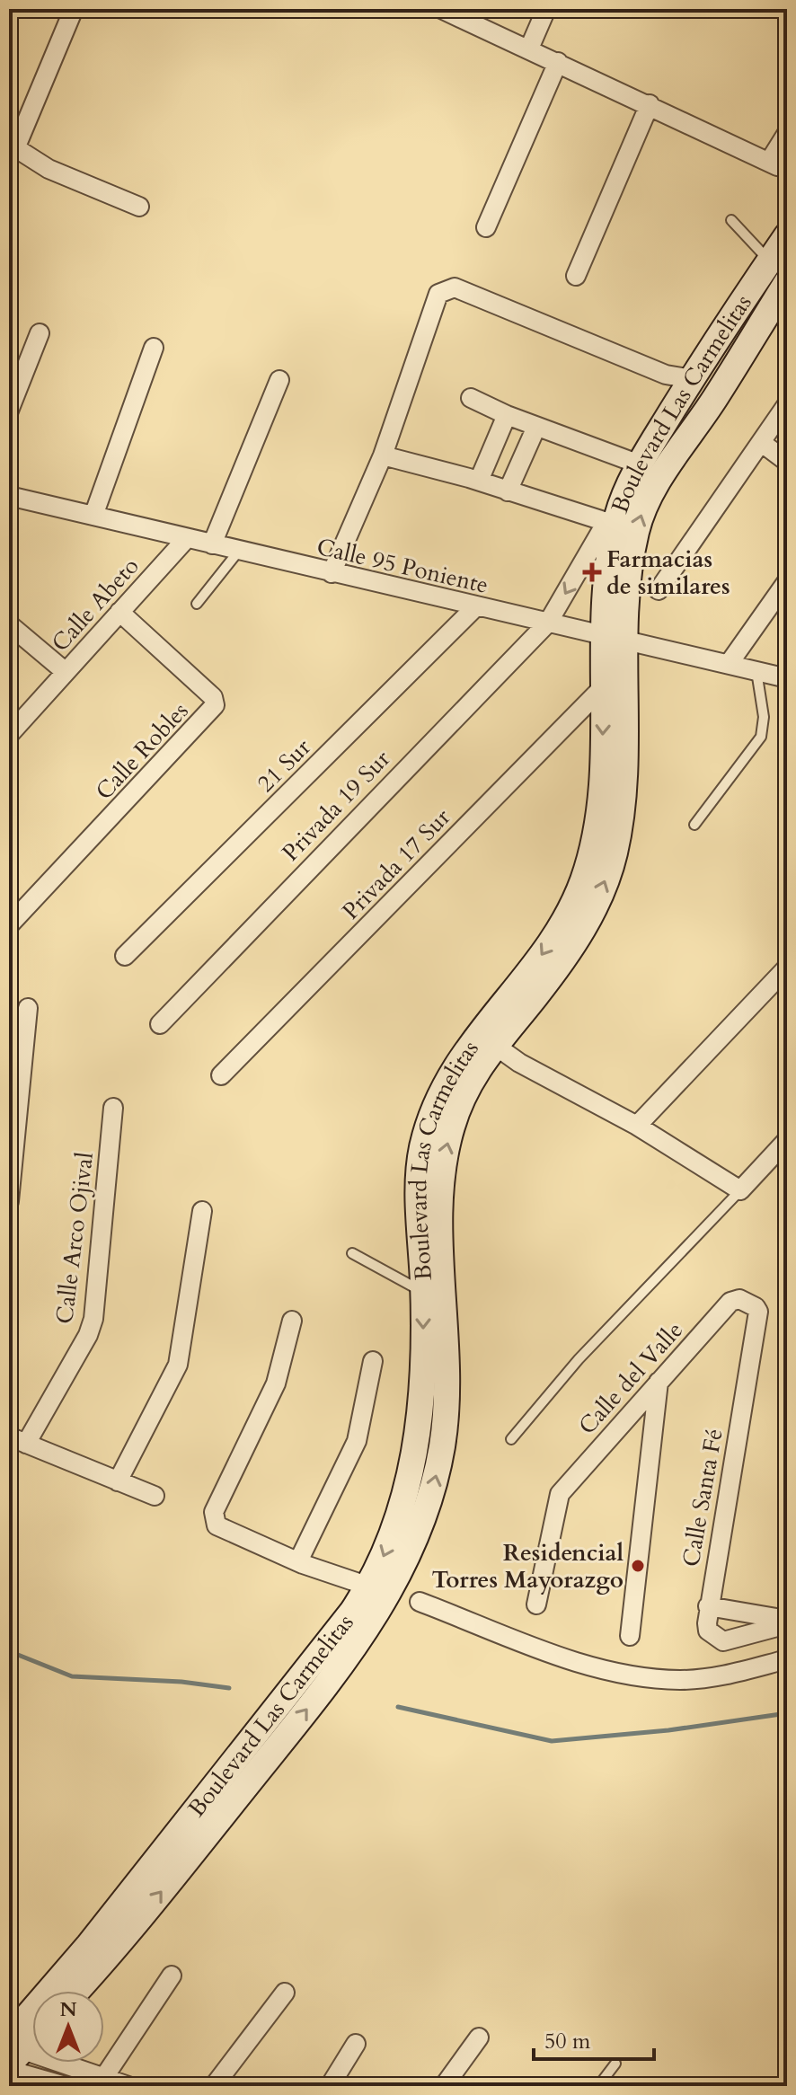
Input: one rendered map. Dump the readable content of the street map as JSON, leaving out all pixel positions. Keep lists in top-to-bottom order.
{
  "streets": {
    "main road": ["Boulevard Las Carmelitas"],
    "street": [
      "Calle 95 Poniente",
      "Calle Abeto",
      "Calle Robles",
      "21 Sur",
      "Privada 19 Sur",
      "Privada 17 Sur",
      "Calle Arco Ojival",
      "Calle del Valle",
      "Calle Santa Fé"
    ]
  },
  "crossings": [
    ["Boulevard Las Carmelitas", "Calle 95 Poniente"],
    ["Boulevard Las Carmelitas", "Privada 19 Sur"],
    ["Boulevard Las Carmelitas", "Privada 17 Sur"],
    ["Calle 95 Poniente", "Calle Abeto"],
    ["Calle 95 Poniente", "21 Sur"],
    ["Calle 95 Poniente", "Privada 19 Sur"],
    ["Calle Abeto", "Calle Robles"],
    ["Calle del Valle", "Calle Santa Fé"]
  ],
  "places": {
    "health": ["Farmacias de similares"],
    "other": ["Residencial Torres Mayorazgo"]
  },
  "scale_bar": "50 m",
  "north": "top"
}
